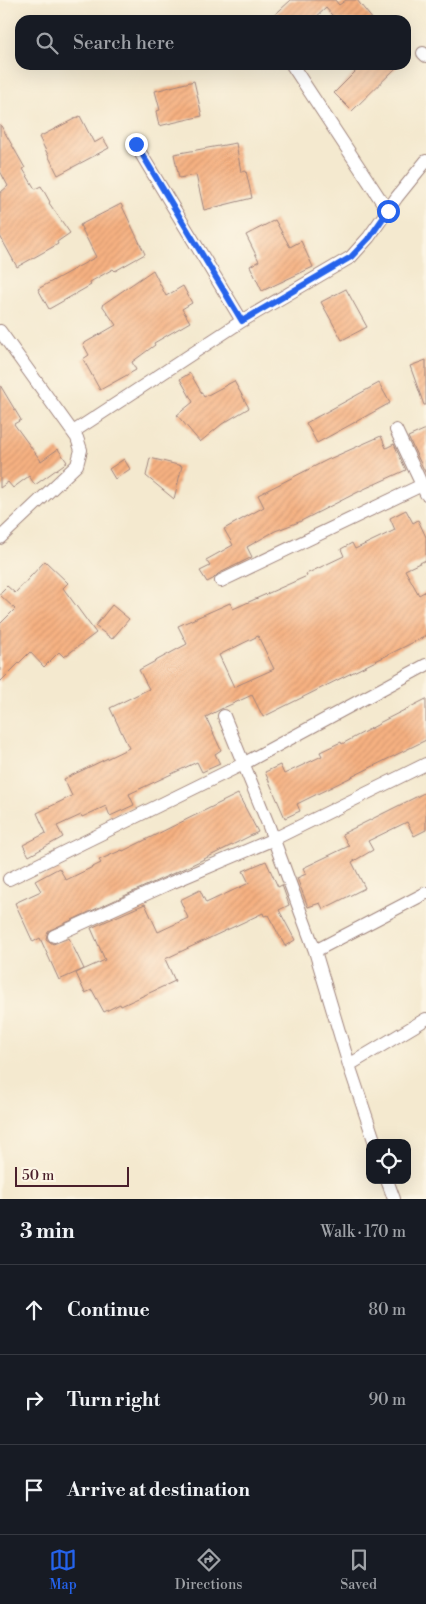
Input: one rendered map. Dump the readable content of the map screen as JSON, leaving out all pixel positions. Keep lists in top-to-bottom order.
{
  "scale_bar": "50 m",
  "page": {
    "search": "Search here",
    "scale": "50 m",
    "heading": ["3 min", "Walk · 170 m"],
    "list": [
      ["Continue", "80 m"],
      ["Turn right", "90 m"],
      "Arrive at destination"
    ],
    "nav": ["Map", "Directions", "Saved"]
  }
}
